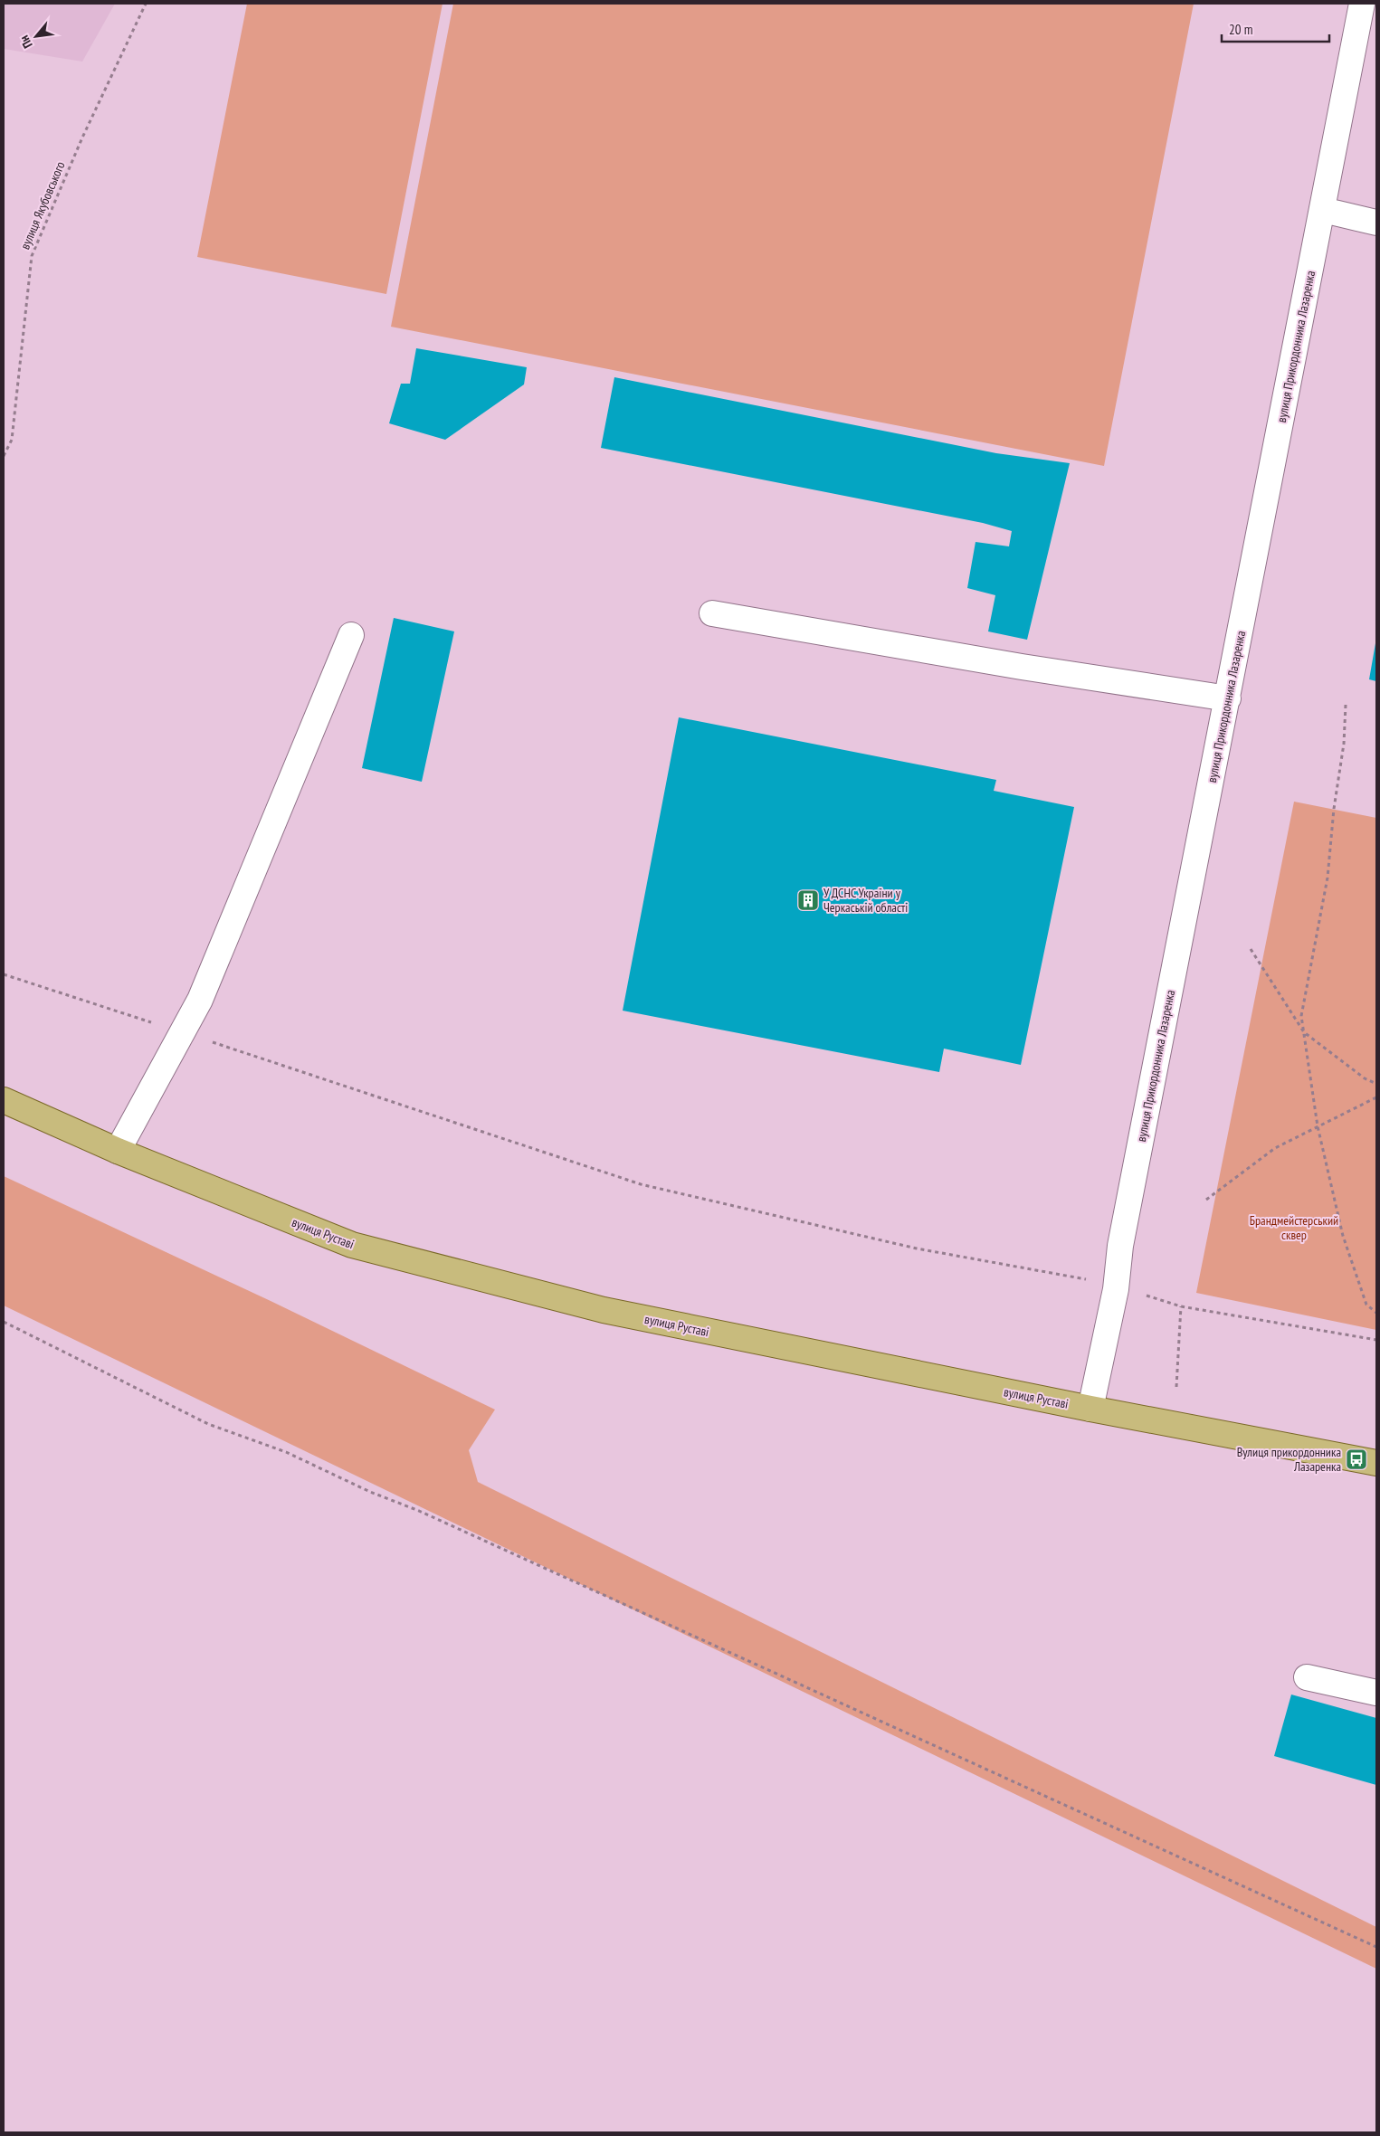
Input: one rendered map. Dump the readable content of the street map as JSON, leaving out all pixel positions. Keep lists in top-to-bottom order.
{
  "streets": {
    "main road": ["вулиця Руставі"],
    "street": ["вулиця Прикордонника Лазаренка"],
    "path": ["вулиця Якубовського"]
  },
  "crossings": [
    ["вулиця Прикордонника Лазаренка", "вулиця Руставі"]
  ],
  "parks": ["Брандмейстерський сквер"],
  "places": {
    "building": ["У ДСНС України у Черкаській області"],
    "bus stop": ["Вулиця прикордонника Лазаренка"]
  },
  "scale_bar": "20 m",
  "north": "bottom left"
}
